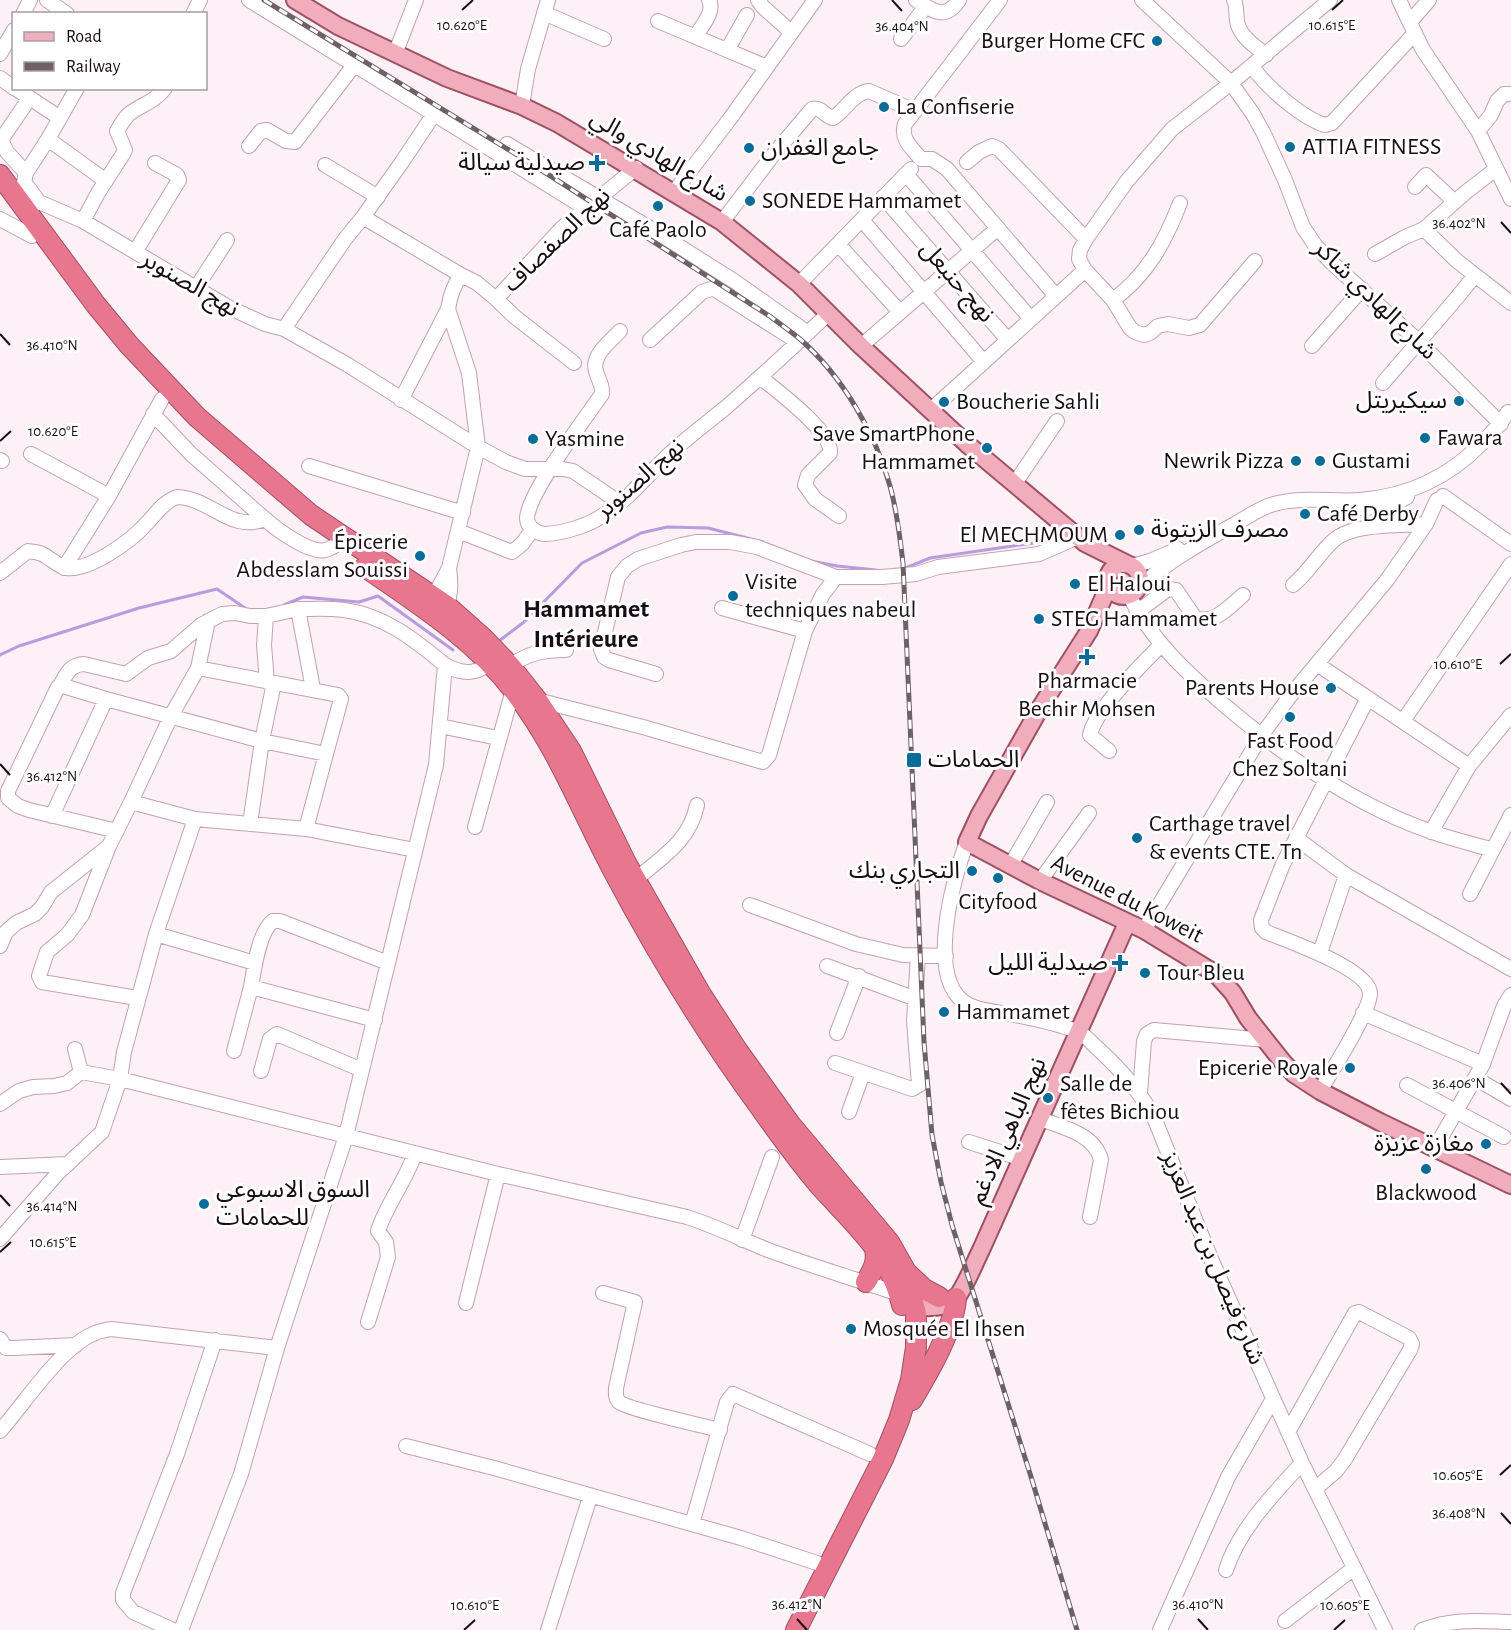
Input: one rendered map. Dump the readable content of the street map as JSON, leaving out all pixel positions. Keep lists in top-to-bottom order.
{
  "streets": {
    "main road": ["شارع الهادي والي", "Avenue du Koweit", "نهج الباهي الادغم"],
    "street": [
      "نهج الصفصاف",
      "نهج حنبعل",
      "نهج الصنوبر",
      "شارع الهادي شاكر",
      "شارع فيصل بن عبد العزيز"
    ]
  },
  "crossings": [
    ["شارع الهادي والي", "نهج الصفصاف"],
    ["شارع الهادي والي", "نهج الصنوبر"],
    ["Avenue du Koweit", "نهج الباهي الادغم"],
    ["Avenue du Koweit", "شارع فيصل بن عبد العزيز"],
    ["نهج الباهي الادغم", "شارع فيصل بن عبد العزيز"]
  ],
  "districts": ["Hammamet Intérieure"],
  "places": {
    "other": [
      "Burger Home CFC",
      "La Confiserie",
      "ATTIA FITNESS",
      "جامع الغفران",
      "SONEDE Hammamet",
      "Café Paolo",
      "سيكيريتل",
      "Boucherie Sahli",
      "Fawara",
      "Yasmine",
      "Save SmartPhone Hammamet",
      "Newrik Pizza",
      "Gustami",
      "Café Derby",
      "مصرف الزيتونة",
      "El MECHMOUM",
      "Épicerie Abdesslam Souissi",
      "El Haloui",
      "Visite techniques nabeul",
      "STEG Hammamet",
      "Parents House",
      "Fast Food Chez Soltani",
      "Carthage travel & events CTE. Tn",
      "التجاري بنك",
      "Cityfood",
      "Tour Bleu",
      "Hammamet",
      "Epicerie Royale",
      "Salle de fêtes Bichiou",
      "مغازة عزيزة",
      "Blackwood",
      "السوق الاسبوعي للحمامات",
      "Mosquée El Ihsen"
    ],
    "health": ["صيدلية سيالة", "Pharmacie Bechir Mohsen", "صيدلية الليل"],
    "transit": ["الحمامات"]
  },
  "legend": ["Road", "Railway"],
  "coordinates": [
    "10.620°E",
    "10.615°E",
    "36.404°N",
    "36.402°N",
    "36.410°N",
    "10.610°E",
    "36.412°N",
    "36.406°N",
    "36.414°N",
    "10.605°E",
    "36.408°N"
  ]
}
